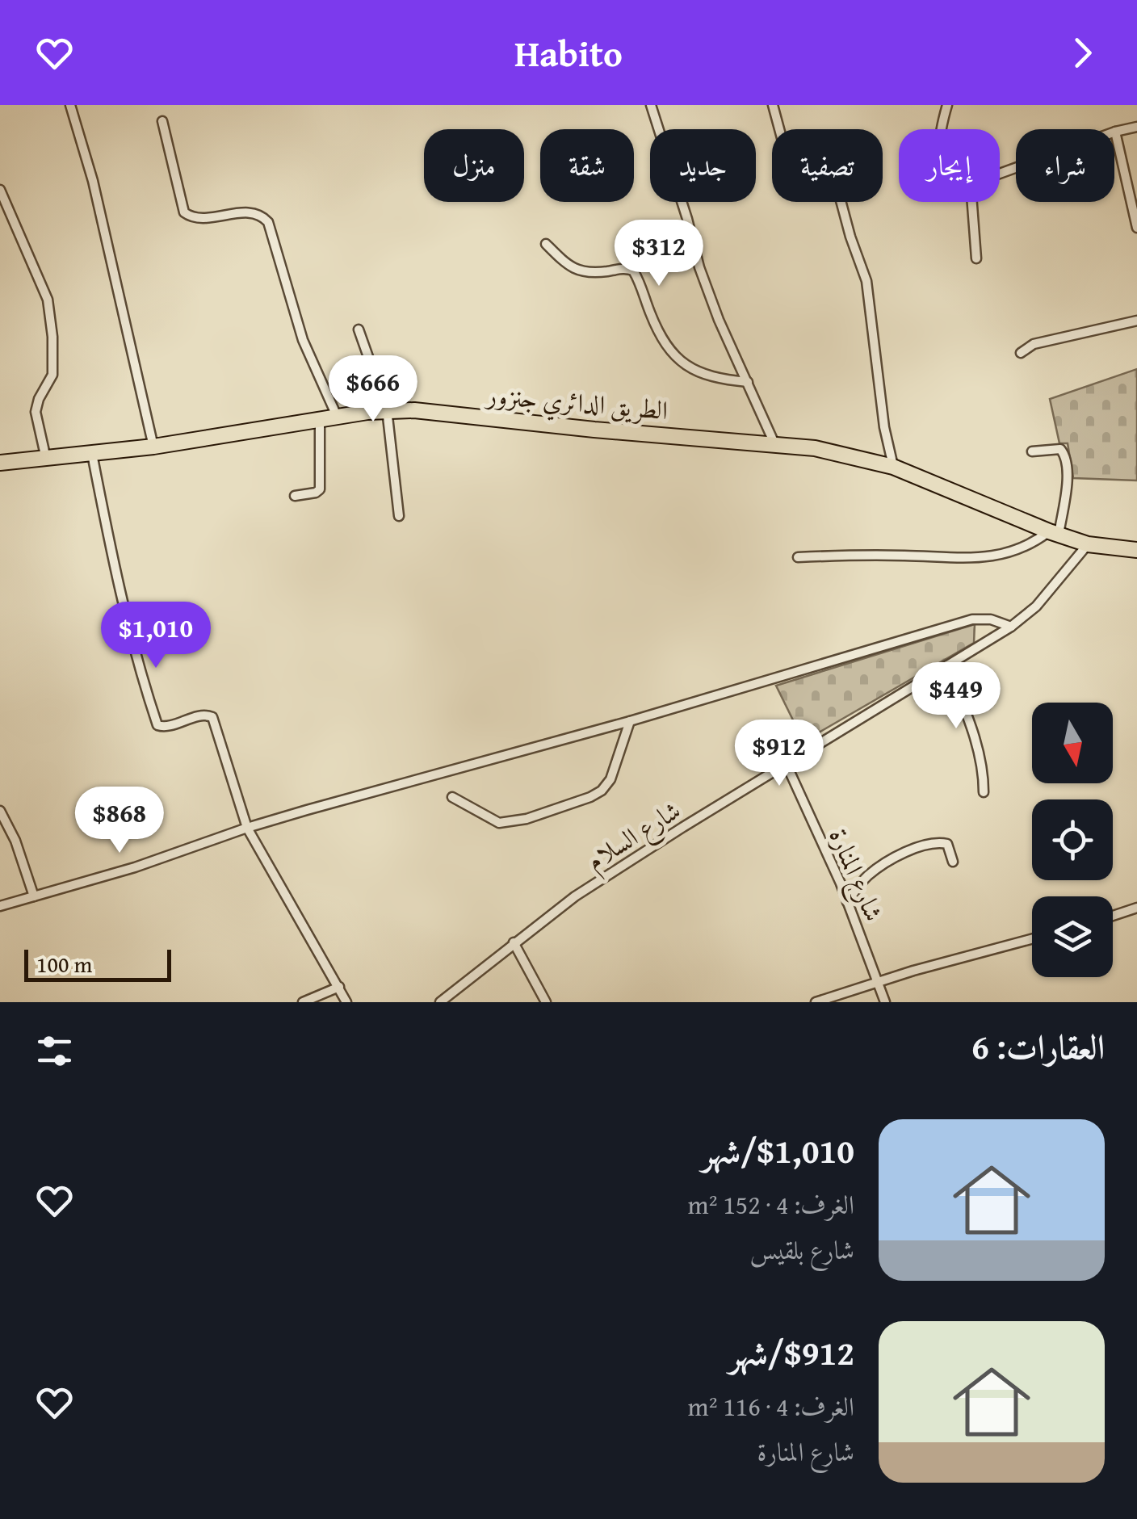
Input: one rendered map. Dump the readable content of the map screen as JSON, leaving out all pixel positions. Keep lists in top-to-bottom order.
{
  "streets": {
    "main road": ["الطريق الدائري جنزور"],
    "street": ["شارع السلام", "شارع المنارة"]
  },
  "crossings": [
    ["الطريق الدائري جنزور", "شارع السلام"],
    ["شارع السلام", "شارع المنارة"]
  ],
  "scale_bar": "100 m",
  "north": "bottom",
  "page": {
    "header": "Habito",
    "chip": [
      "شراء",
      "إيجار",
      "تصفية",
      "جديد",
      "شقة",
      "منزل"
    ],
    "price": [
      "$312",
      "$666",
      "$1,010",
      "$449",
      "$912",
      "$868"
    ],
    "scale": "100 m",
    "heading": "العقارات: 6",
    "list": [
      {
        "name": "$1,010/شهر",
        "note": "الغرف: 4 · 152 m² · شارع بلقيس"
      },
      {
        "name": "$912/شهر",
        "note": "الغرف: 4 · 116 m² · شارع المنارة"
      }
    ]
  }
}
